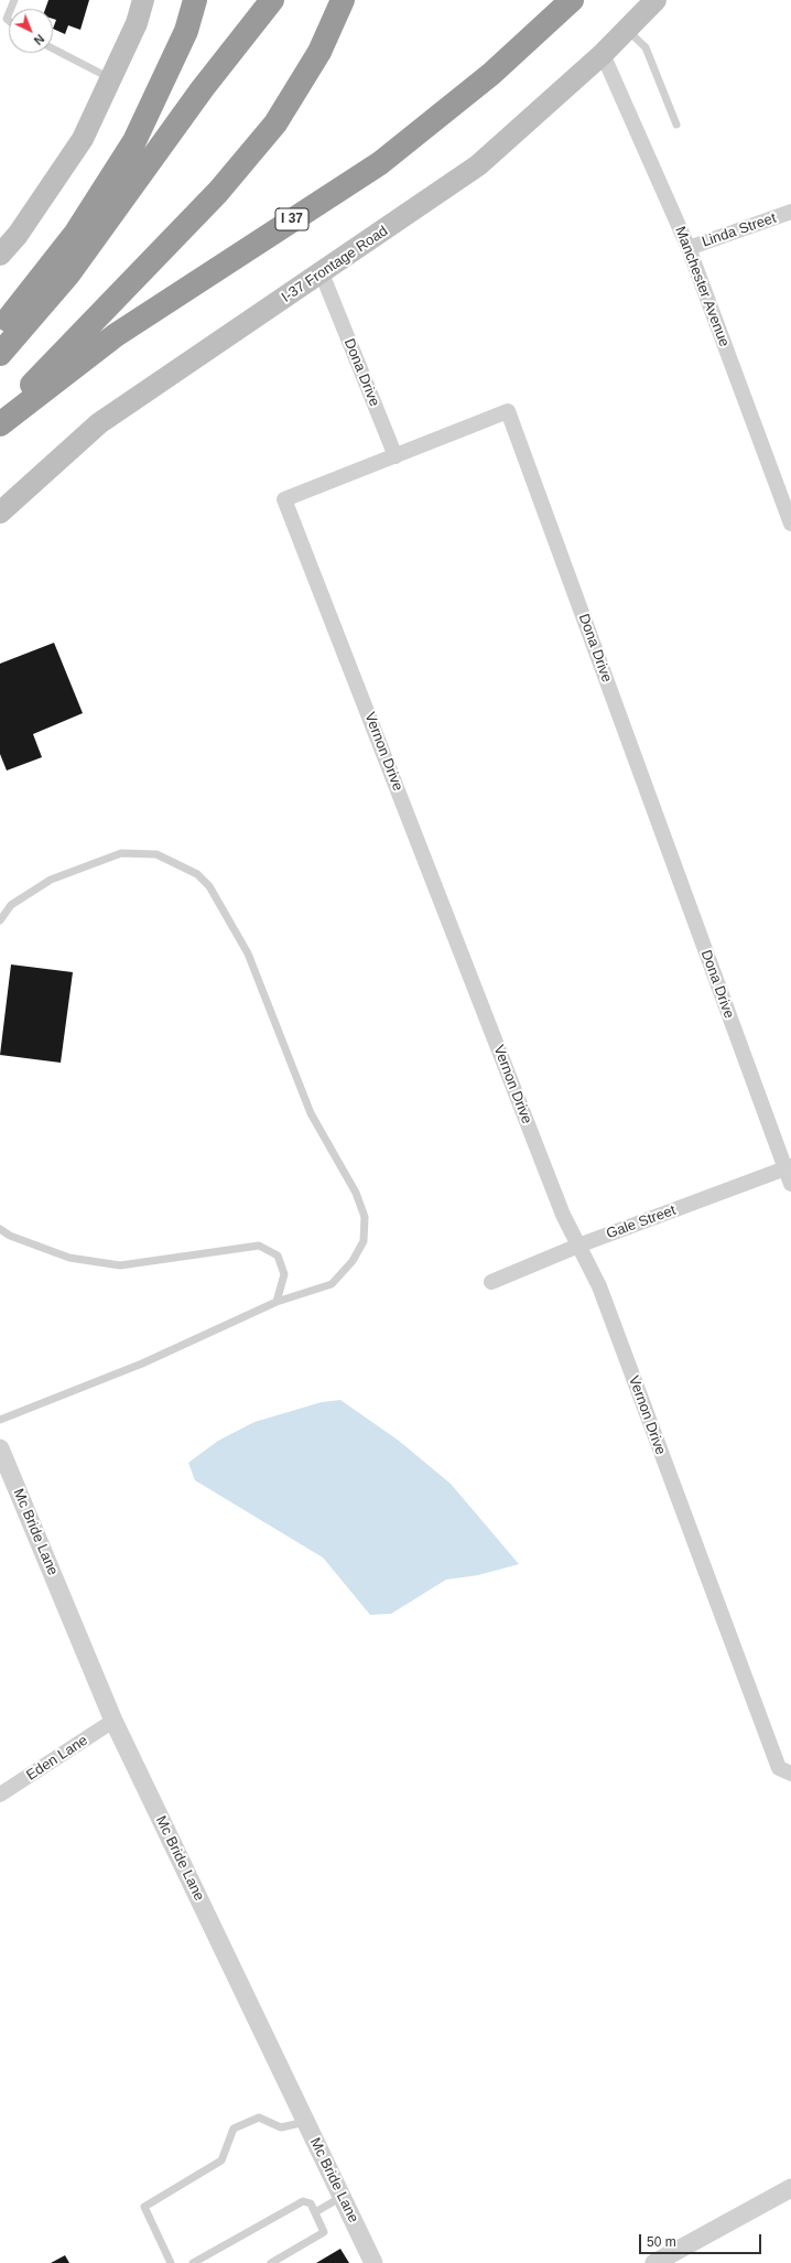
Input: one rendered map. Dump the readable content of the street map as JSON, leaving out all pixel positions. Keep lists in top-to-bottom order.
{
  "streets": {
    "highway": ["I 37"],
    "main road": ["I-37 Frontage Road"],
    "street": [
      "Linda Street",
      "Manchester Avenue",
      "Dona Drive",
      "Vernon Drive",
      "Gale Street",
      "Mc Bride Lane",
      "Eden Lane"
    ]
  },
  "crossings": [
    ["Linda Street", "Manchester Avenue"],
    ["I-37 Frontage Road", "Manchester Avenue"],
    ["I-37 Frontage Road", "Dona Drive"],
    ["Dona Drive", "Vernon Drive"],
    ["Dona Drive", "Gale Street"],
    ["Vernon Drive", "Gale Street"],
    ["Mc Bride Lane", "Eden Lane"]
  ],
  "scale_bar": "50 m",
  "north": "bottom right"
}
